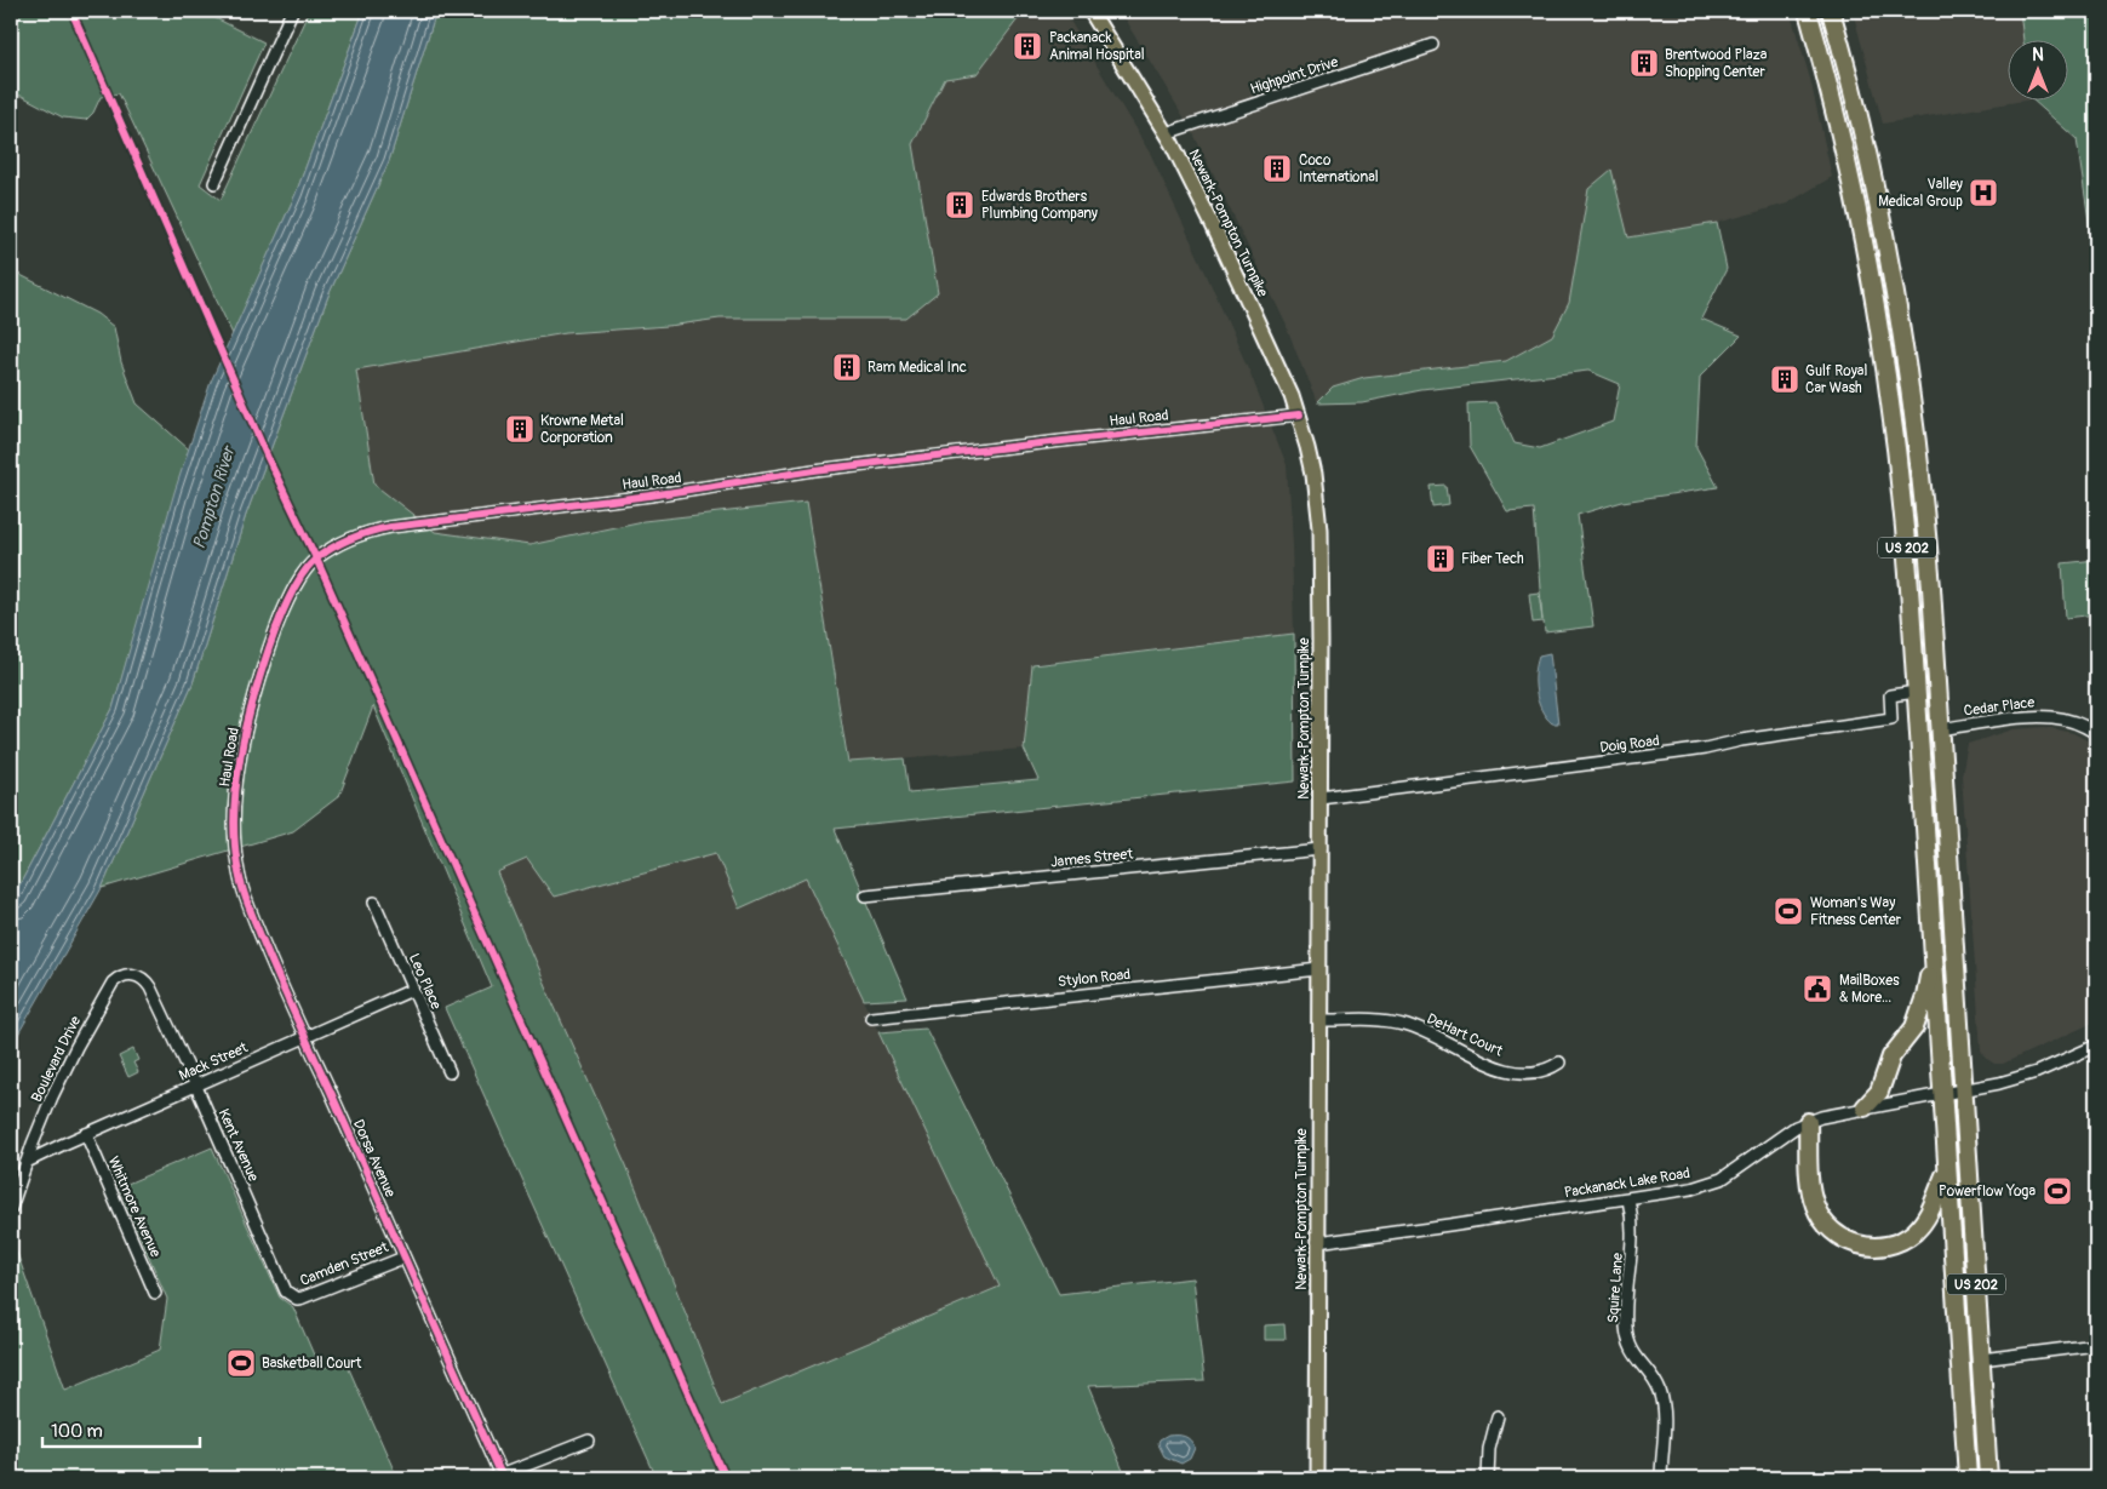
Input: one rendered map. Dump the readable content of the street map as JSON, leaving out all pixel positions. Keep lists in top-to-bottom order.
{
  "streets": {
    "highway": ["US 202"],
    "main road": ["Newark-Pompton Turnpike"],
    "street": [
      "Highpoint Drive",
      "Haul Road",
      "Cedar Place",
      "Doig Road",
      "James Street",
      "Stylon Road",
      "Leo Place",
      "DeHart Court",
      "Boulevard Drive",
      "Mack Street",
      "Kent Avenue",
      "Dorsa Avenue",
      "Packanack Lake Road",
      "Whitmore Avenue",
      "Camden Street",
      "Squire Lane"
    ]
  },
  "crossings": [
    ["Highpoint Drive", "Newark-Pompton Turnpike"],
    ["Newark-Pompton Turnpike", "Haul Road"],
    ["Newark-Pompton Turnpike", "Doig Road"],
    ["Newark-Pompton Turnpike", "James Street"],
    ["Newark-Pompton Turnpike", "Stylon Road"],
    ["Newark-Pompton Turnpike", "DeHart Court"],
    ["Newark-Pompton Turnpike", "Packanack Lake Road"],
    ["Haul Road", "Dorsa Avenue"],
    ["US 202", "Cedar Place"],
    ["US 202", "Doig Road"],
    ["US 202", "Packanack Lake Road"],
    ["Leo Place", "Mack Street"],
    ["Boulevard Drive", "Mack Street"],
    ["Boulevard Drive", "Kent Avenue"],
    ["Mack Street", "Kent Avenue"],
    ["Mack Street", "Dorsa Avenue"],
    ["Mack Street", "Whitmore Avenue"],
    ["Kent Avenue", "Camden Street"],
    ["Dorsa Avenue", "Camden Street"],
    ["Packanack Lake Road", "Squire Lane"]
  ],
  "water": ["Pompton River"],
  "places": {
    "building": [
      "Packanack Animal Hospital",
      "Brentwood Plaza Shopping Center",
      "Coco International",
      "Edwards Brothers Plumbing Company",
      "Ram Medical Inc",
      "Gulf Royal Car Wash",
      "Krowne Metal Corporation",
      "Fiber Tech"
    ],
    "hospital": ["Valley Medical Group"],
    "sports": ["Woman's Way Fitness Center", "Powerflow Yoga", "Basketball Court"],
    "public building": ["MailBoxes & More..."]
  },
  "scale_bar": "100 m",
  "north": "top"
}
